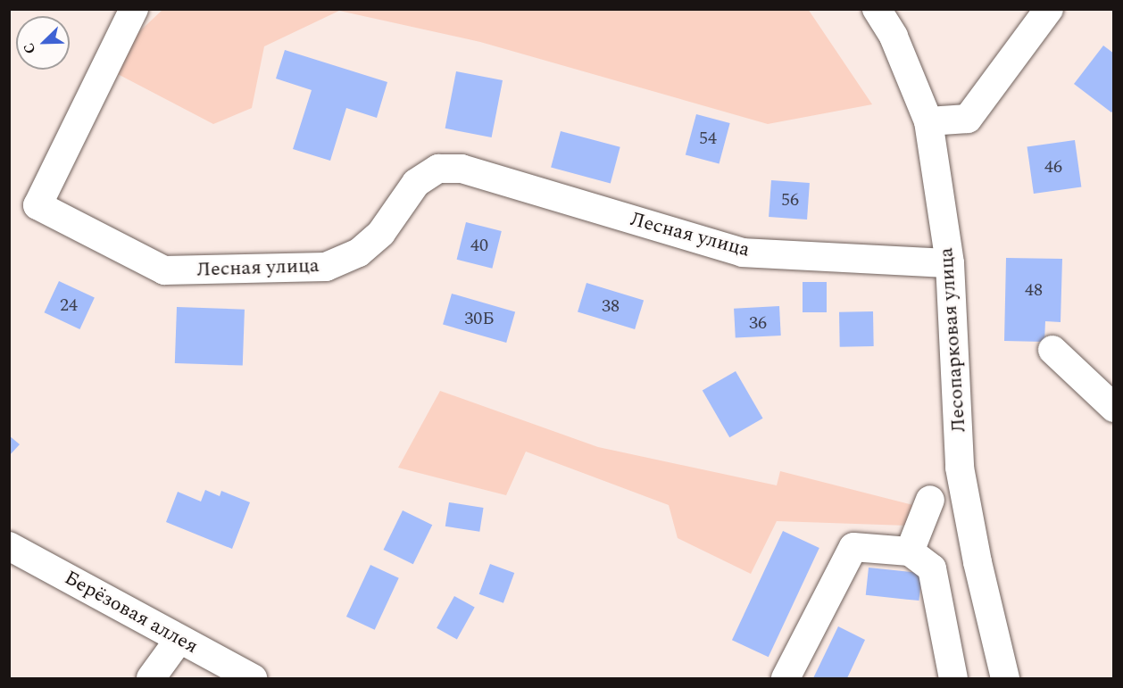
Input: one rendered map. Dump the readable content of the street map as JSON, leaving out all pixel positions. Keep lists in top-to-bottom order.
{
  "streets": {
    "street": ["Лесная улица", "Лесопарковая улица", "Берёзовая аллея"]
  },
  "crossings": [
    ["Лесная улица", "Лесопарковая улица"]
  ],
  "house_numbers": [
    "54",
    "46",
    "56",
    "40",
    "48",
    "24",
    "38",
    "30Б",
    "36"
  ],
  "north": "bottom left"
}
